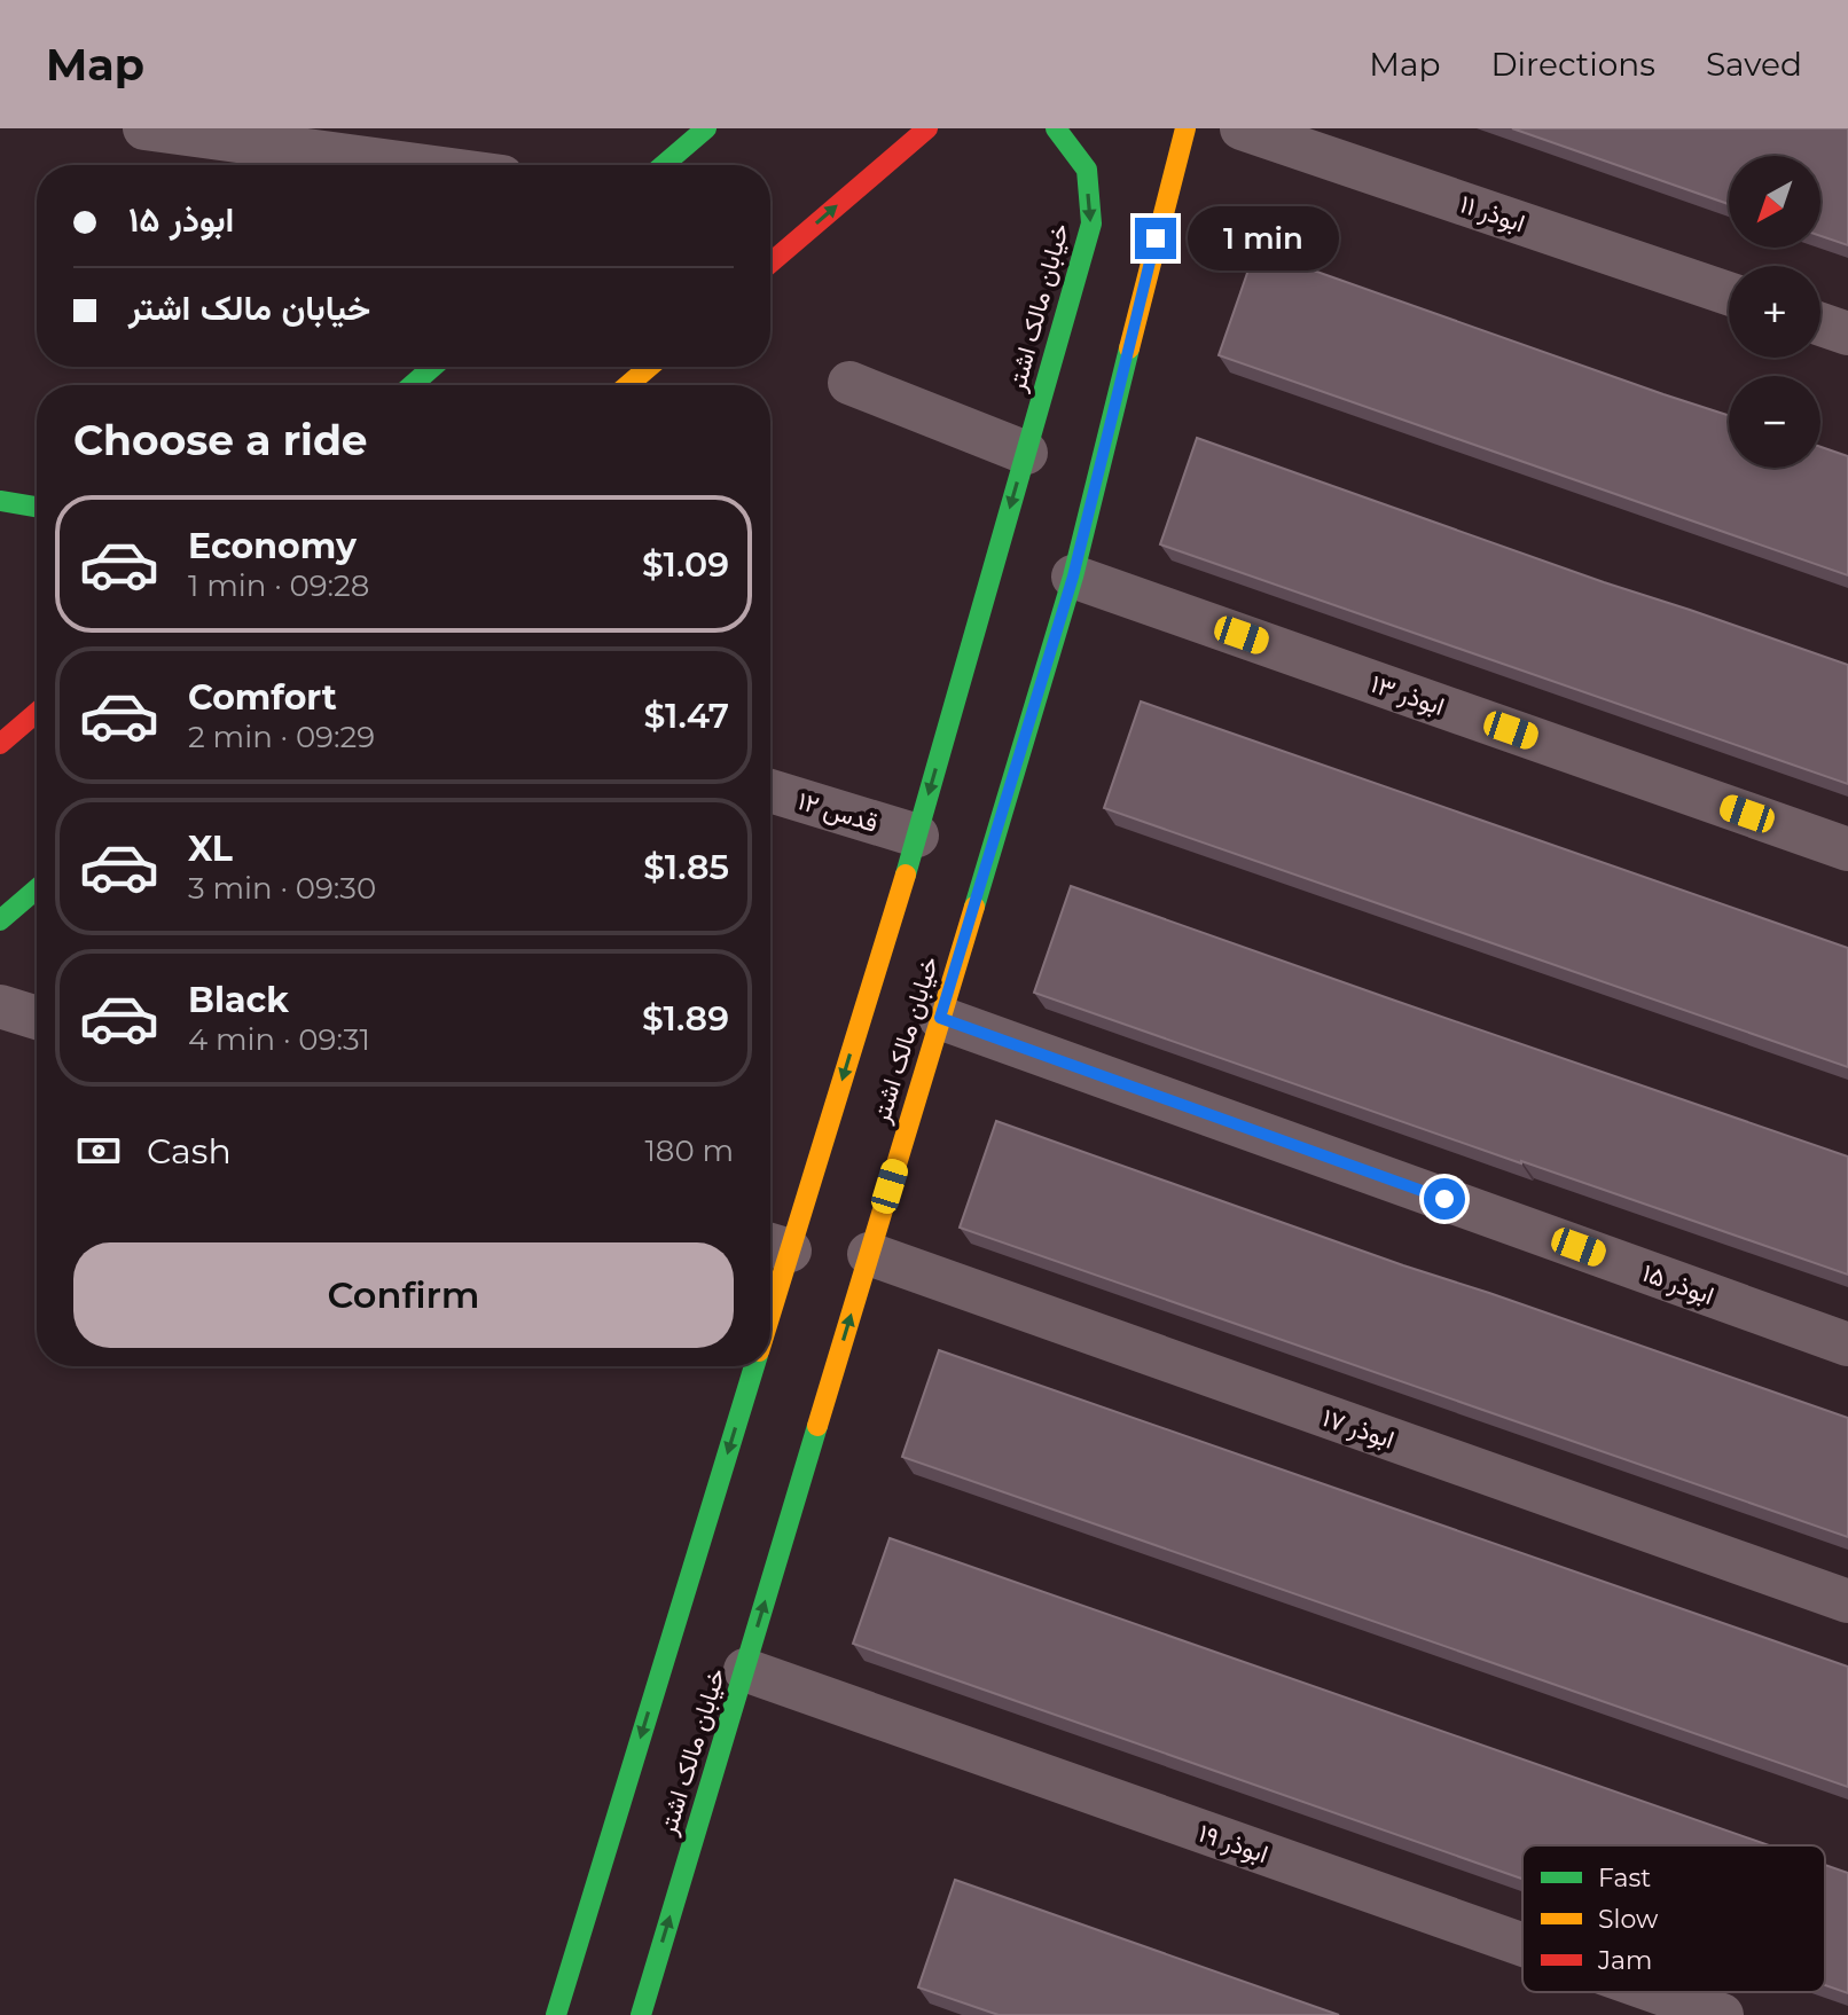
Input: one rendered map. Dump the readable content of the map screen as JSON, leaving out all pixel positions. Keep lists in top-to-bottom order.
{
  "streets": {
    "street": [
      "ابوذر ۱۱",
      "خیابان مالک اشتر",
      "ابوذر ۱۳",
      "قدس ۱۲",
      "ابوذر ۱۵",
      "ابوذر ۱۷",
      "ابوذر ۱۹"
    ]
  },
  "crossings": [
    ["خیابان مالک اشتر", "ابوذر ۱۳"],
    ["خیابان مالک اشتر", "قدس ۱۲"],
    ["خیابان مالک اشتر", "ابوذر ۱۵"],
    ["خیابان مالک اشتر", "ابوذر ۱۷"],
    ["خیابان مالک اشتر", "ابوذر ۱۹"]
  ],
  "legend": ["Fast", "Slow", "Jam"],
  "north": "bottom left",
  "page": {
    "header": "Map",
    "nav": ["Map", "Directions", "Saved"],
    "map_buttons": ["+", "−"],
    "banner": ["ابوذر ۱۵", "خیابان مالک اشتر"],
    "bubble": "1 min",
    "heading": "Choose a ride",
    "list": [
      {
        "name": "Economy",
        "note": "1 min · 09:28",
        "value": "$1.09"
      },
      {
        "name": "Comfort",
        "note": "2 min · 09:29",
        "value": "$1.47"
      },
      {
        "name": "XL",
        "note": "3 min · 09:30",
        "value": "$1.85"
      },
      {
        "name": "Black",
        "note": "4 min · 09:31",
        "value": "$1.89"
      }
    ],
    "pay": ["Cash", "180 m"],
    "buttons": "Confirm"
  }
}
